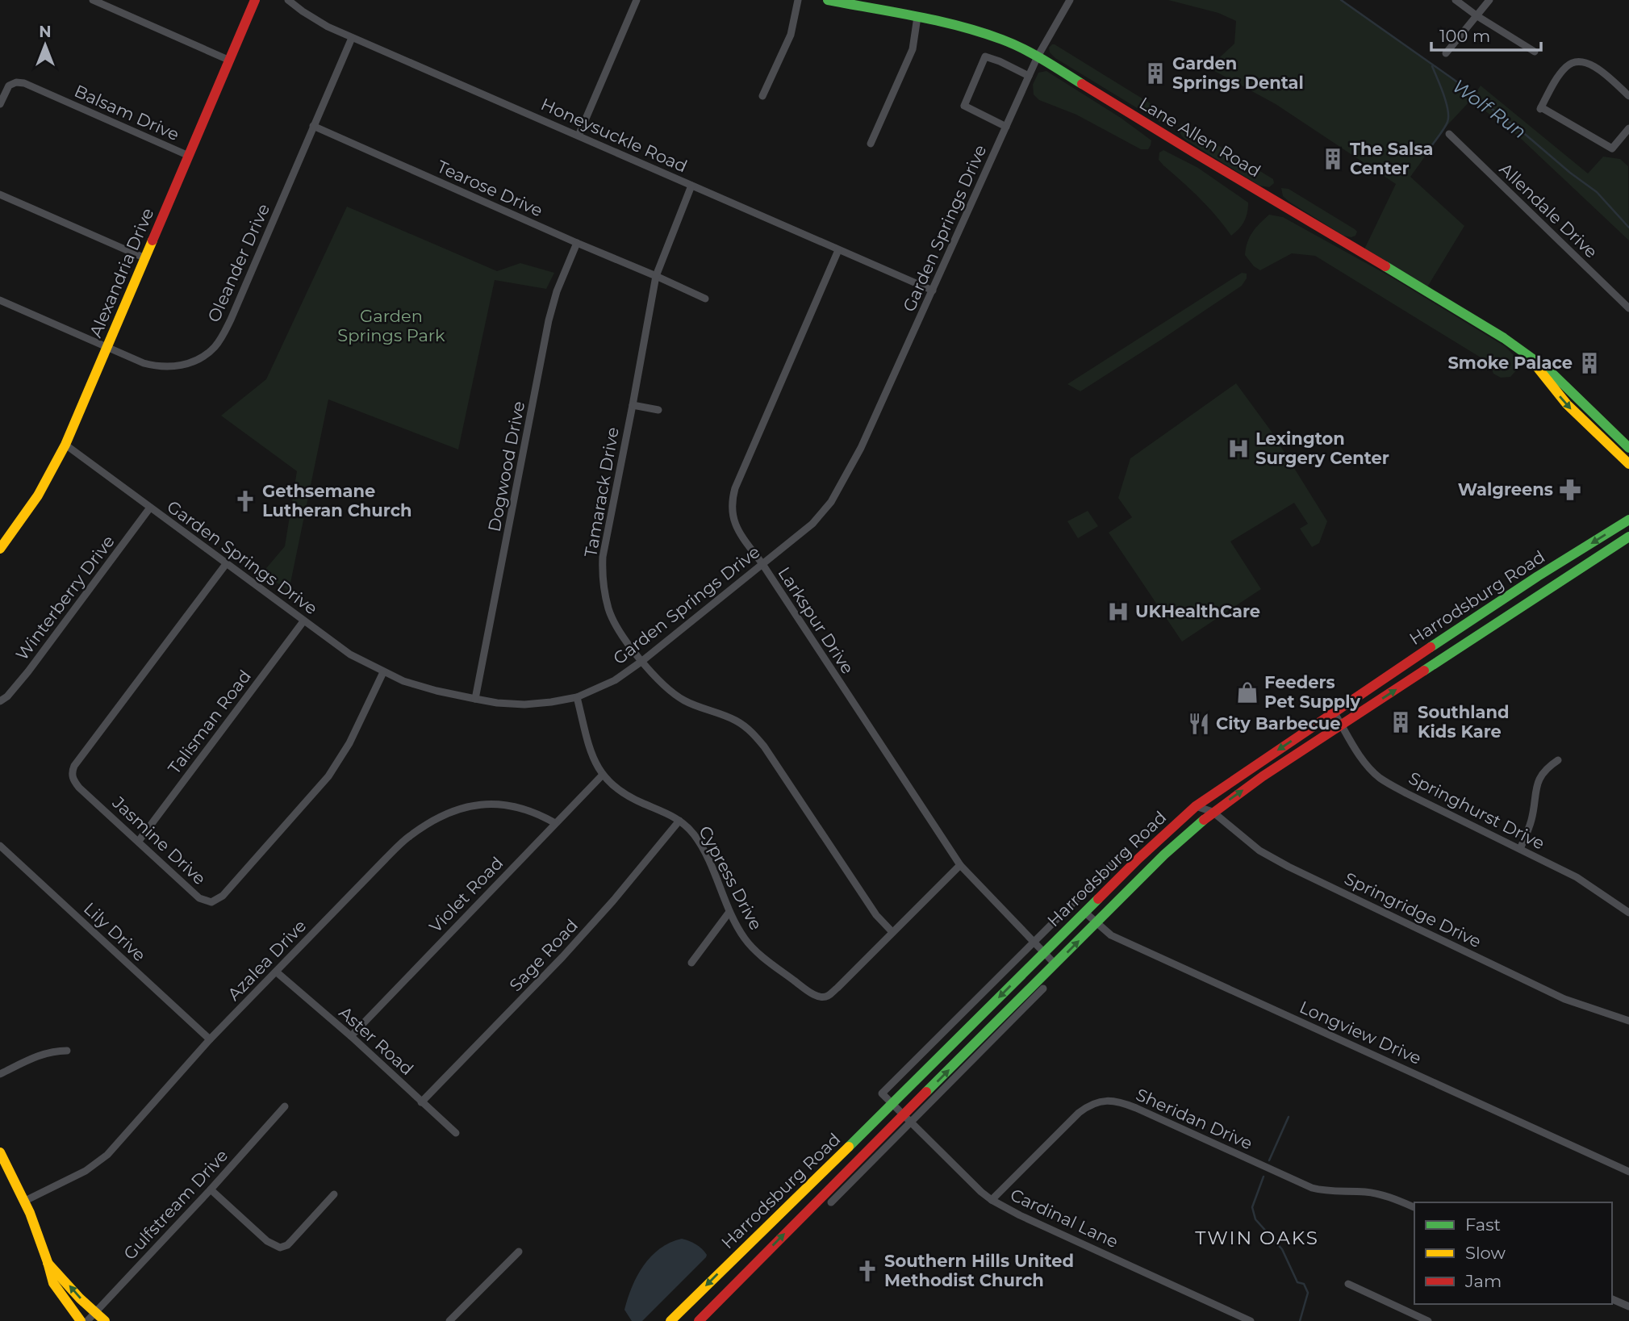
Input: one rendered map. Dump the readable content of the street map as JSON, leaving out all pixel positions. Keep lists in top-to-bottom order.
{
  "streets": {
    "main road": ["Lane Allen Road", "Alexandria Drive", "Harrodsburg Road"],
    "street": [
      "Balsam Drive",
      "Honeysuckle Road",
      "Tearose Drive",
      "Allendale Drive",
      "Garden Springs Drive",
      "Oleander Drive",
      "Dogwood Drive",
      "Tamarack Drive",
      "Winterberry Drive",
      "Larkspur Drive",
      "Talisman Road",
      "Springhurst Drive",
      "Jasmine Drive",
      "Cypress Drive",
      "Violet Road",
      "Springridge Drive",
      "Lily Drive",
      "Sage Road",
      "Azalea Drive",
      "Longview Drive",
      "Aster Road",
      "Sheridan Drive",
      "Gulfstream Drive",
      "Cardinal Lane"
    ]
  },
  "crossings": [
    ["Balsam Drive", "Alexandria Drive"],
    ["Honeysuckle Road", "Garden Springs Drive"],
    ["Honeysuckle Road", "Oleander Drive"],
    ["Honeysuckle Road", "Tamarack Drive"],
    ["Honeysuckle Road", "Larkspur Drive"],
    ["Lane Allen Road", "Garden Springs Drive"],
    ["Tearose Drive", "Oleander Drive"],
    ["Tearose Drive", "Dogwood Drive"],
    ["Tearose Drive", "Tamarack Drive"],
    ["Garden Springs Drive", "Alexandria Drive"],
    ["Garden Springs Drive", "Dogwood Drive"],
    ["Garden Springs Drive", "Tamarack Drive"],
    ["Garden Springs Drive", "Winterberry Drive"],
    ["Garden Springs Drive", "Larkspur Drive"],
    ["Garden Springs Drive", "Talisman Road"],
    ["Garden Springs Drive", "Jasmine Drive"],
    ["Garden Springs Drive", "Cypress Drive"],
    ["Oleander Drive", "Alexandria Drive"],
    ["Tamarack Drive", "Cypress Drive"],
    ["Harrodsburg Road", "Larkspur Drive"],
    ["Harrodsburg Road", "Springhurst Drive"],
    ["Harrodsburg Road", "Springridge Drive"],
    ["Harrodsburg Road", "Longview Drive"],
    ["Harrodsburg Road", "Cardinal Lane"],
    ["Larkspur Drive", "Cypress Drive"],
    ["Talisman Road", "Jasmine Drive"],
    ["Cypress Drive", "Violet Road"],
    ["Cypress Drive", "Sage Road"],
    ["Violet Road", "Azalea Drive"],
    ["Violet Road", "Aster Road"],
    ["Lily Drive", "Azalea Drive"],
    ["Sage Road", "Aster Road"],
    ["Azalea Drive", "Aster Road"],
    ["Sheridan Drive", "Cardinal Lane"]
  ],
  "districts": ["TWIN OAKS"],
  "water": ["Wolf Run"],
  "parks": ["Garden Springs Park"],
  "places": {
    "building": [
      "Garden Springs Dental",
      "The Salsa Center",
      "Smoke Palace",
      "Southland Kids Kare"
    ],
    "hospital": ["Lexington Surgery Center", "UKHealthCare"],
    "pharmacy": ["Walgreens"],
    "church": ["Gethsemane Lutheran Church", "Southern Hills United Methodist Church"],
    "shop": ["Feeders Pet Supply"],
    "restaurant": ["City Barbecue"]
  },
  "legend": ["Fast", "Slow", "Jam"],
  "scale_bar": "100 m",
  "north": "top"
}
